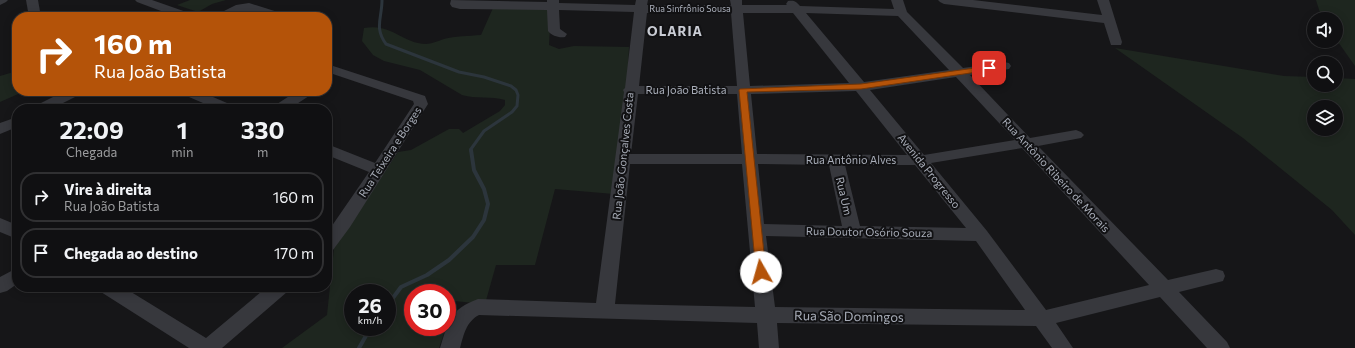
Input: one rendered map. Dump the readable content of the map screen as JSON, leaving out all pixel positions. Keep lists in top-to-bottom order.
{
  "streets": {
    "street": [
      "Rua Sinfrônio Sousa",
      "Rua João Batista",
      "Rua Teixeira e Borges",
      "Rua João Gonçalves Costa",
      "Rua Antônio Alves",
      "Avenida Progresso",
      "Rua Antônio Ribeiro de Morais",
      "Rua Um",
      "Rua Doutor Osório Souza",
      "Rua São Domingos"
    ]
  },
  "crossings": [
    ["Rua Sinfrônio Sousa", "Rua João Gonçalves Costa"],
    ["Rua Sinfrônio Sousa", "Avenida Progresso"],
    ["Rua Sinfrônio Sousa", "Rua Antônio Ribeiro de Morais"],
    ["Rua João Batista", "Rua João Gonçalves Costa"],
    ["Rua João Batista", "Avenida Progresso"],
    ["Rua João Batista", "Rua Antônio Ribeiro de Morais"],
    ["Rua João Gonçalves Costa", "Rua Antônio Alves"],
    ["Rua João Gonçalves Costa", "Rua São Domingos"],
    ["Rua Antônio Alves", "Avenida Progresso"],
    ["Rua Antônio Alves", "Rua Antônio Ribeiro de Morais"],
    ["Rua Antônio Alves", "Rua Um"],
    ["Avenida Progresso", "Rua Doutor Osório Souza"],
    ["Avenida Progresso", "Rua São Domingos"],
    ["Rua Antônio Ribeiro de Morais", "Rua São Domingos"],
    ["Rua Um", "Rua Doutor Osório Souza"]
  ],
  "districts": ["OLARIA"],
  "page": {
    "turn": ["160 m", "Rua João Batista"],
    "eta": [
      "22:09",
      "Chegada",
      "1",
      "min",
      "330",
      "m"
    ],
    "list": [
      {
        "name": "Vire à direita",
        "note": "Rua João Batista",
        "value": "160 m"
      },
      {
        "name": "Chegada ao destino",
        "value": "170 m"
      }
    ],
    "speed": "26 km/h",
    "limit": "30"
  }
}
